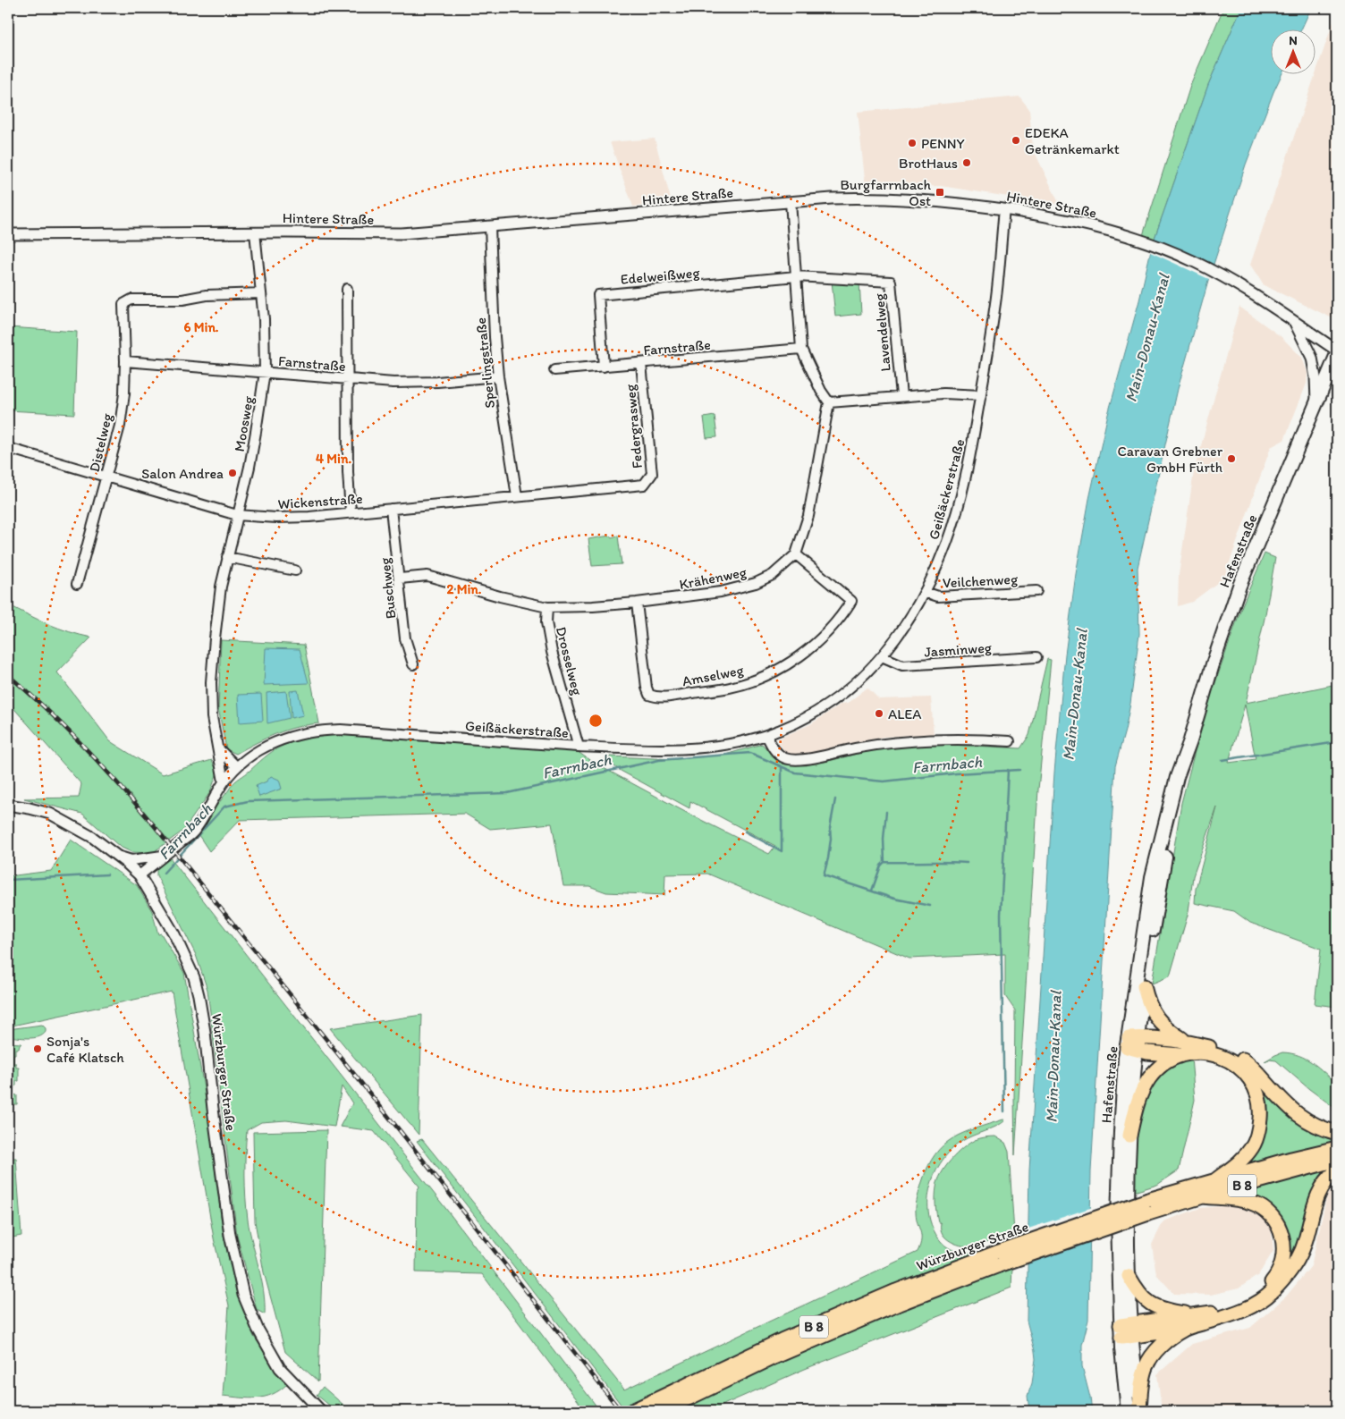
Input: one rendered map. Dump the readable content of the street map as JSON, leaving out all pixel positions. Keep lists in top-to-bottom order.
{
  "streets": {
    "main road": ["Hafenstraße", "Würzburger Straße", "B 8"],
    "street": [
      "Hintere Straße",
      "Edelweißweg",
      "Lavendelweg",
      "Farnstraße",
      "Sperlingstraße",
      "Moosweg",
      "Federgrasweg",
      "Distelweg",
      "Geißäckerstraße",
      "Wickenstraße",
      "Krähenweg",
      "Veilchenweg",
      "Buschweg",
      "Jasminweg",
      "Drosselweg",
      "Amselweg"
    ]
  },
  "crossings": [
    ["Hintere Straße", "Sperlingstraße"],
    ["Hintere Straße", "Moosweg"],
    ["Hintere Straße", "Geißäckerstraße"],
    ["Edelweißweg", "Lavendelweg"],
    ["Edelweißweg", "Farnstraße"],
    ["Farnstraße", "Sperlingstraße"],
    ["Farnstraße", "Moosweg"],
    ["Farnstraße", "Federgrasweg"],
    ["Farnstraße", "Distelweg"],
    ["Sperlingstraße", "Wickenstraße"],
    ["Moosweg", "Distelweg"],
    ["Moosweg", "Geißäckerstraße"],
    ["Moosweg", "Wickenstraße"],
    ["Federgrasweg", "Wickenstraße"],
    ["Distelweg", "Wickenstraße"],
    ["Geißäckerstraße", "Veilchenweg"],
    ["Geißäckerstraße", "Jasminweg"],
    ["Geißäckerstraße", "Drosselweg"],
    ["Geißäckerstraße", "Würzburger Straße"],
    ["Wickenstraße", "Buschweg"],
    ["Krähenweg", "Buschweg"],
    ["Krähenweg", "Drosselweg"],
    ["Krähenweg", "Amselweg"]
  ],
  "water": ["Main-Donau-Kanal", "Farrnbach"],
  "places": {
    "other": [
      "EDEKA Getränkemarkt",
      "PENNY",
      "BrotHaus",
      "Caravan Grebner GmbH Fürth",
      "Salon Andrea",
      "ALEA",
      "Sonja's Café Klatsch"
    ],
    "transit": ["Burgfarrnbach Ost"]
  },
  "north": "top",
  "rings": ["6 Min.", "4 Min.", "2 Min."]
}
